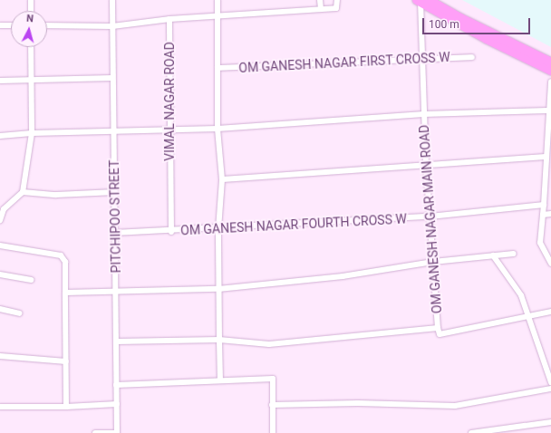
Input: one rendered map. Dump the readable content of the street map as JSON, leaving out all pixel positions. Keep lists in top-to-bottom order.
{
  "streets": {
    "street": [
      "OM GANESH NAGAR FIRST CROSS W",
      "VIMAL NAGAR ROAD",
      "PITCHIPOO STREET",
      "OM GANESH NAGAR MAIN ROAD",
      "OM GANESH NAGAR FOURTH CROSS W"
    ]
  },
  "crossings": [
    ["OM GANESH NAGAR FIRST CROSS W", "OM GANESH NAGAR MAIN ROAD"],
    ["VIMAL NAGAR ROAD", "OM GANESH NAGAR FOURTH CROSS W"],
    ["PITCHIPOO STREET", "OM GANESH NAGAR MAIN ROAD"],
    ["PITCHIPOO STREET", "OM GANESH NAGAR FOURTH CROSS W"],
    ["OM GANESH NAGAR MAIN ROAD", "OM GANESH NAGAR FOURTH CROSS W"]
  ],
  "scale_bar": "100 m",
  "north": "top"
}
